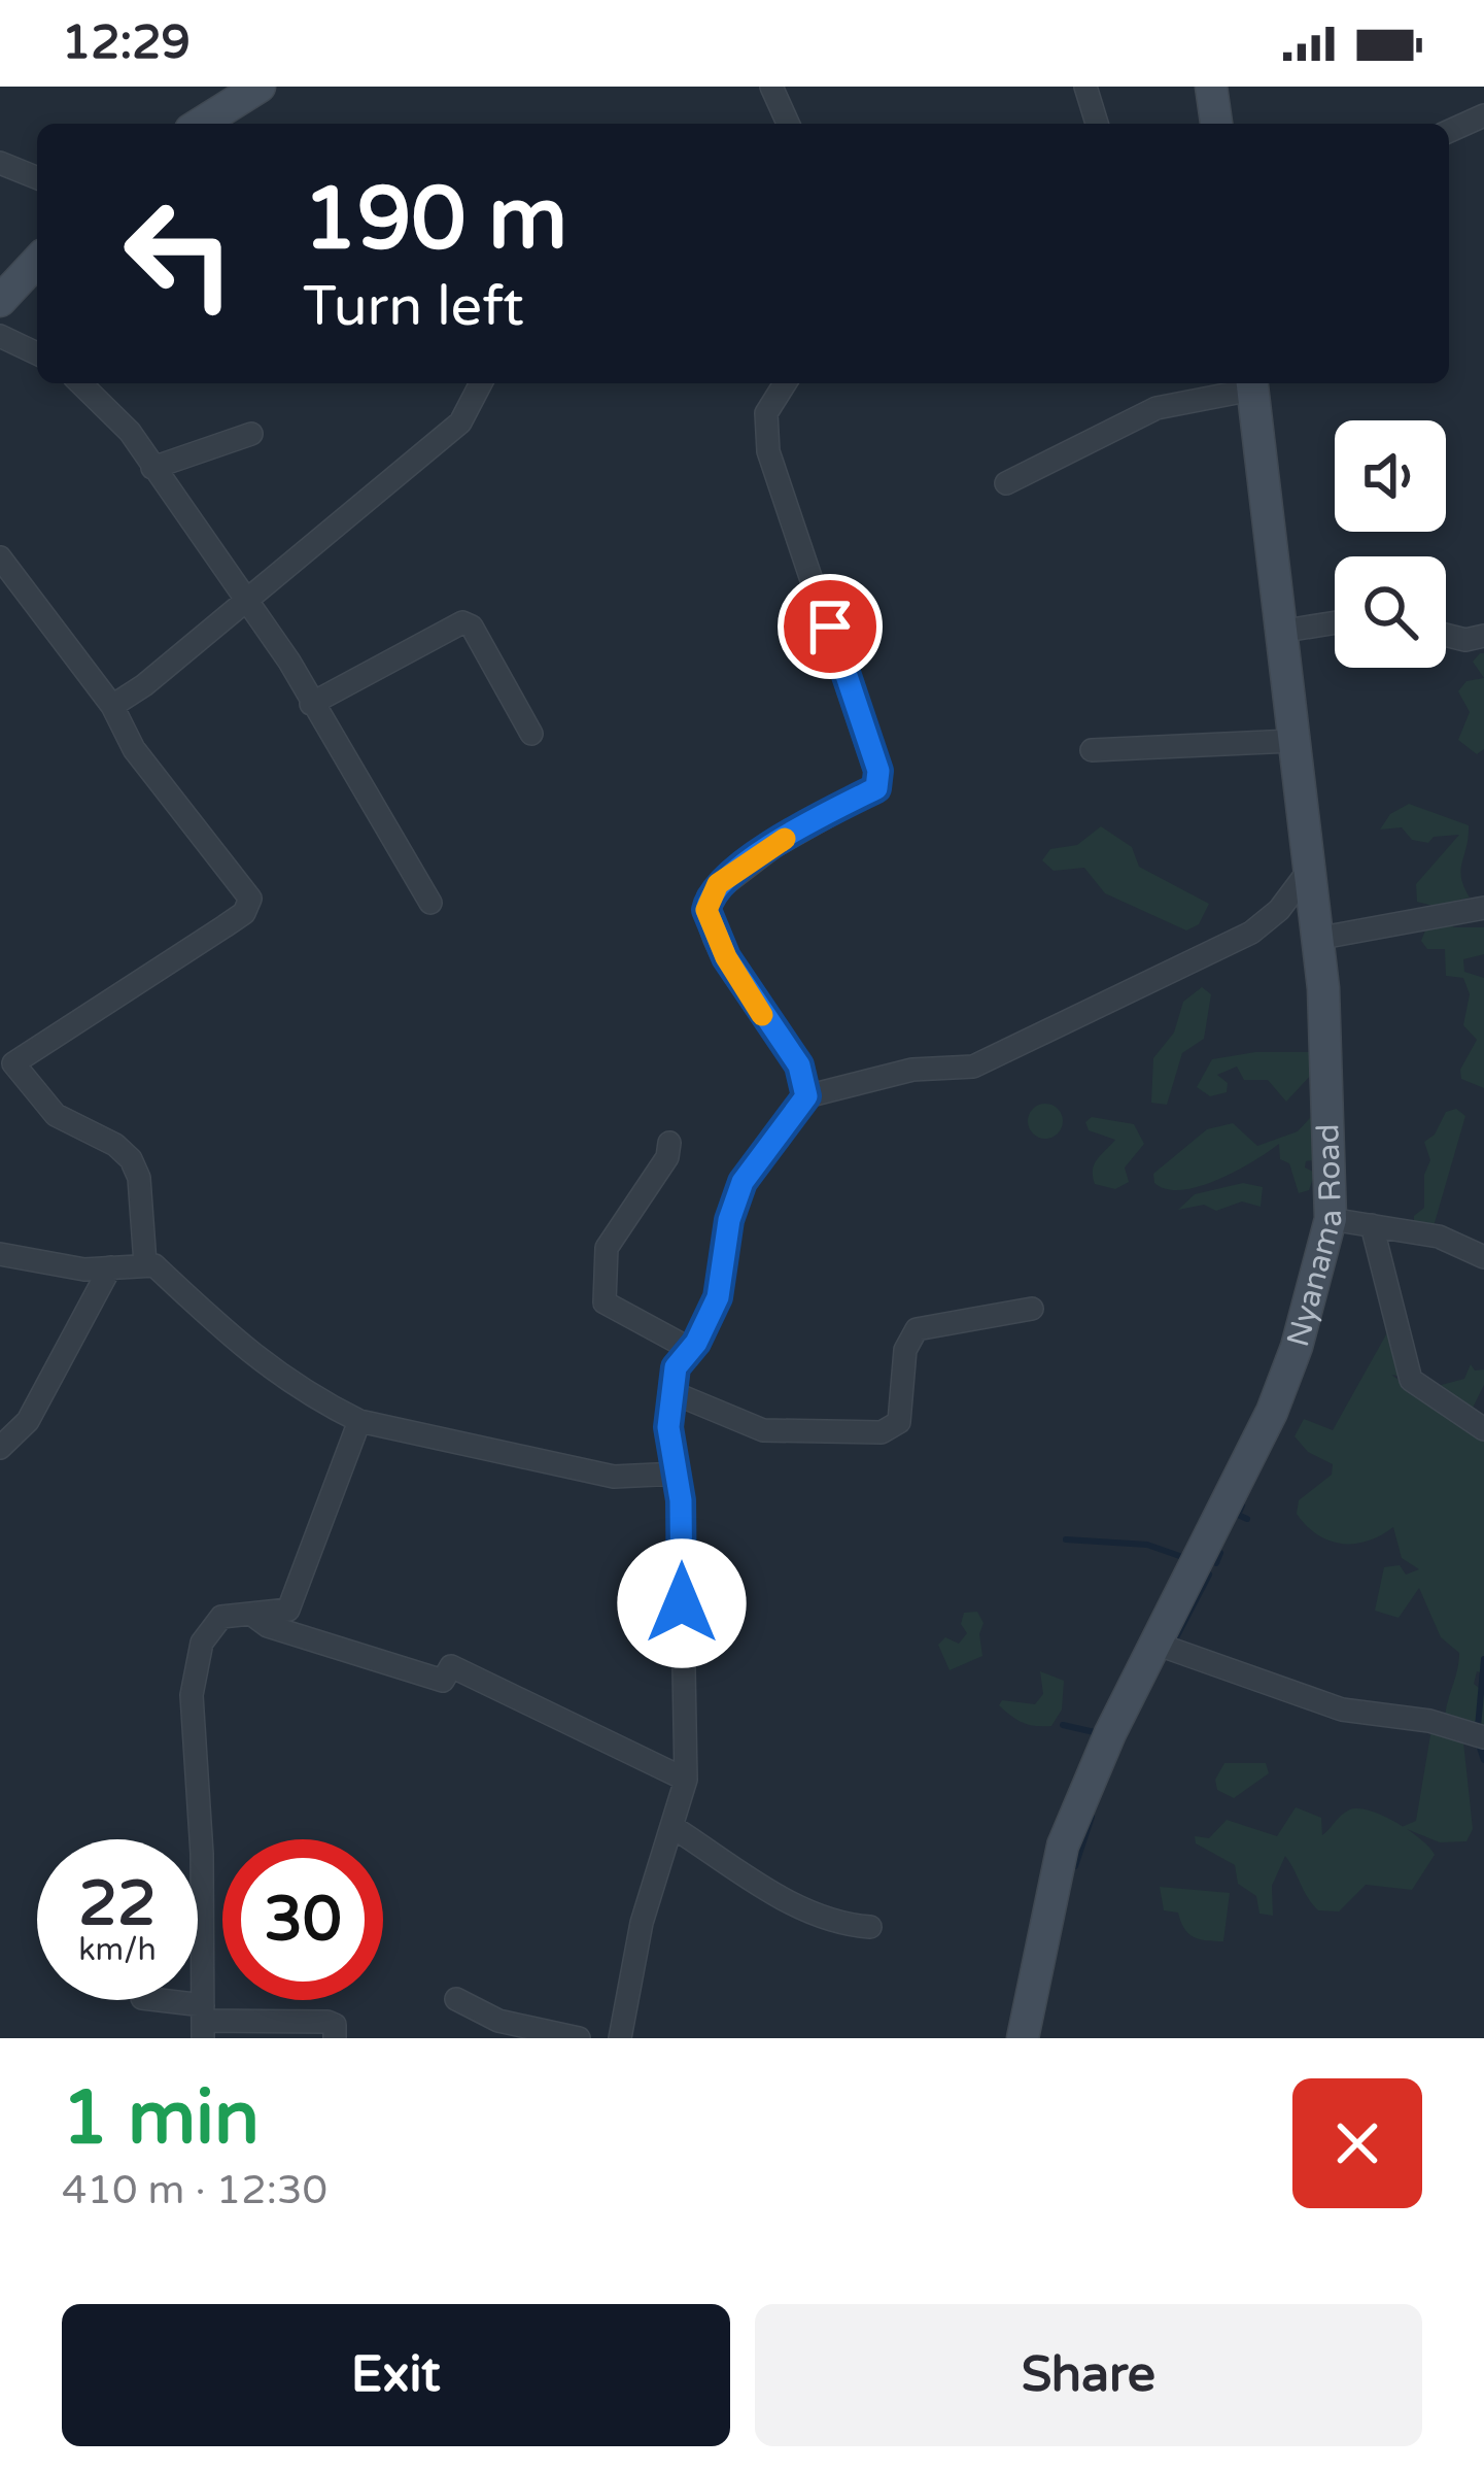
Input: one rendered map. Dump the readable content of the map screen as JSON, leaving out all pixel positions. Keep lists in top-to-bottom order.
{
  "streets": {
    "street": ["Nyanama Road"]
  },
  "page": {
    "status": "12:29",
    "turn": ["190 m", "Turn left"],
    "speed": "22 km/h",
    "limit": "30",
    "heading": ["1 min", "410 m · 12:30"],
    "buttons": ["Exit", "Share"]
  }
}
